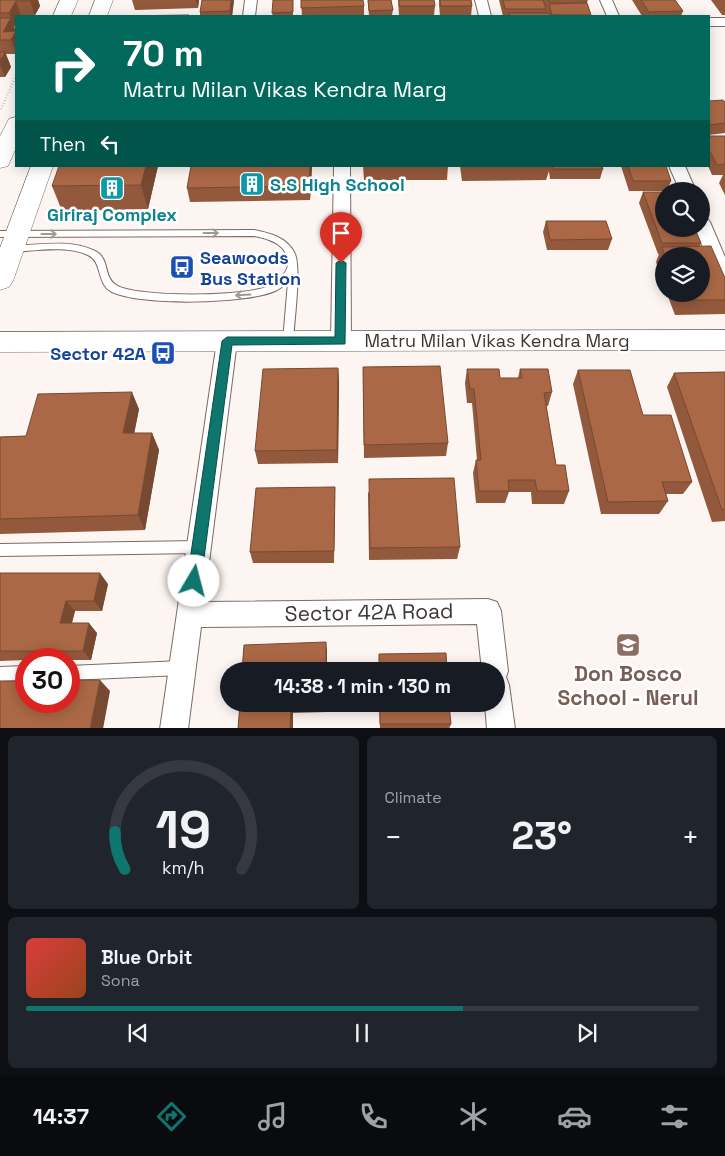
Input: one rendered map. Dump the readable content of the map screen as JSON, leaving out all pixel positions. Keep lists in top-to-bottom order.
{
  "streets": {
    "street": ["Matru Milan Vikas Kendra Marg", "Sector 42A Road"]
  },
  "places": {
    "building": ["S.S High School", "Giriraj Complex"],
    "bus stop": ["Seawoods Bus Station", "Sector 42A"],
    "school or university": ["Don Bosco School - Nerul"]
  },
  "page": {
    "turn": ["70 m", "Matru Milan Vikas Kendra Marg"],
    "then": "Then",
    "limit": "30",
    "trip": "14:38 · 1 min · 130 m",
    "tile": "Climate",
    "heat": ["−", "23°", "+"],
    "song": ["Blue Orbit", "Sona"],
    "tabs": "14:37",
    "gauge": ["19", "km/h"]
  }
}
